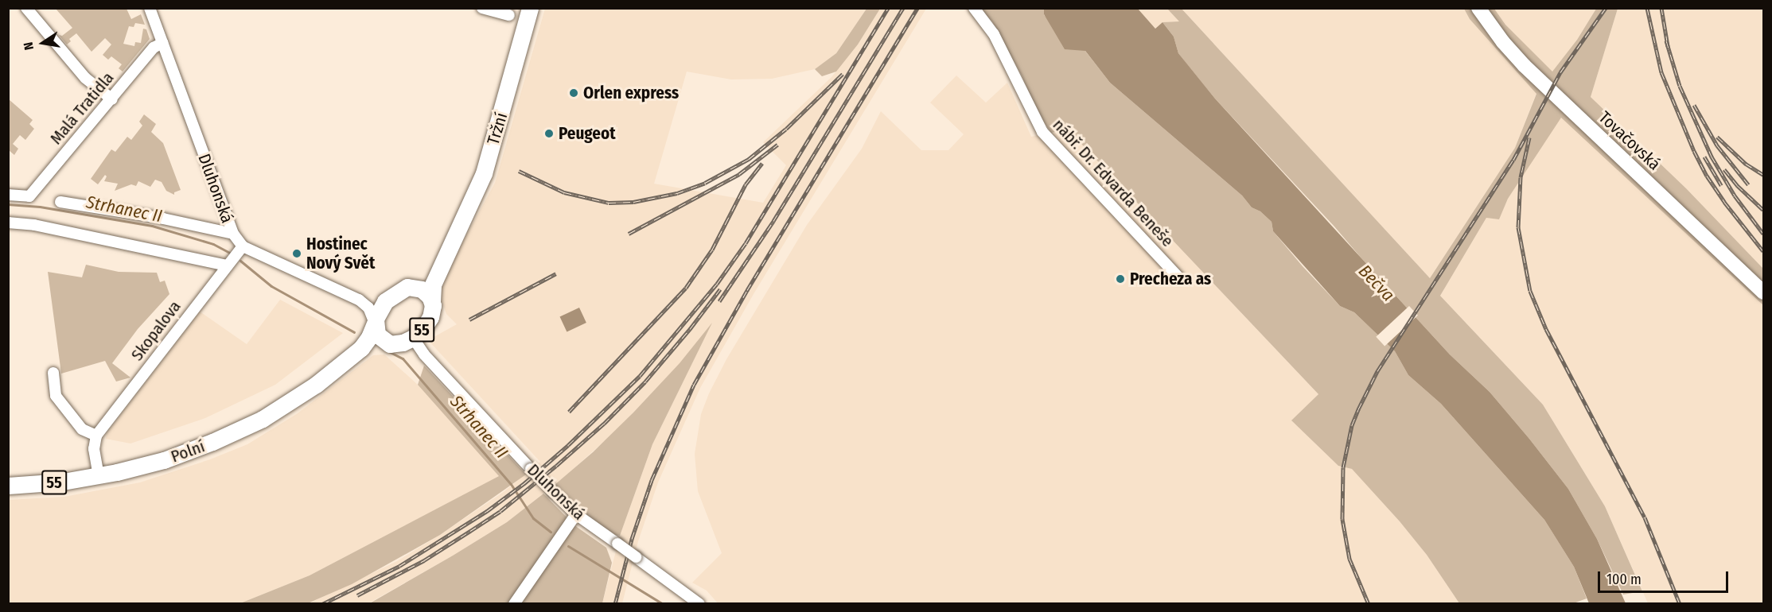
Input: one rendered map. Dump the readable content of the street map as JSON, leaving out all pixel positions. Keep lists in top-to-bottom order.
{
  "streets": {
    "main road": [
      "Tržní",
      "Tovačovská",
      "Dluhonská",
      "55",
      "Polní"
    ],
    "street": ["Malá Tratidla", "nábř. Dr. Edvarda Beneše", "Skopalova"]
  },
  "crossings": [
    ["Malá Tratidla", "Dluhonská"],
    ["Tržní", "Dluhonská"],
    ["Tržní", "55"],
    ["Tržní", "Polní"],
    ["Dluhonská", "55"],
    ["Dluhonská", "Skopalova"],
    ["Dluhonská", "Polní"],
    ["55", "Polní"]
  ],
  "water": ["Strhanec II", "Bečva"],
  "places": [
    "Orlen express",
    "Peugeot",
    "Hostinec Nový Svět",
    "Precheza as"
  ],
  "scale_bar": "100 m",
  "north": "left"
}
